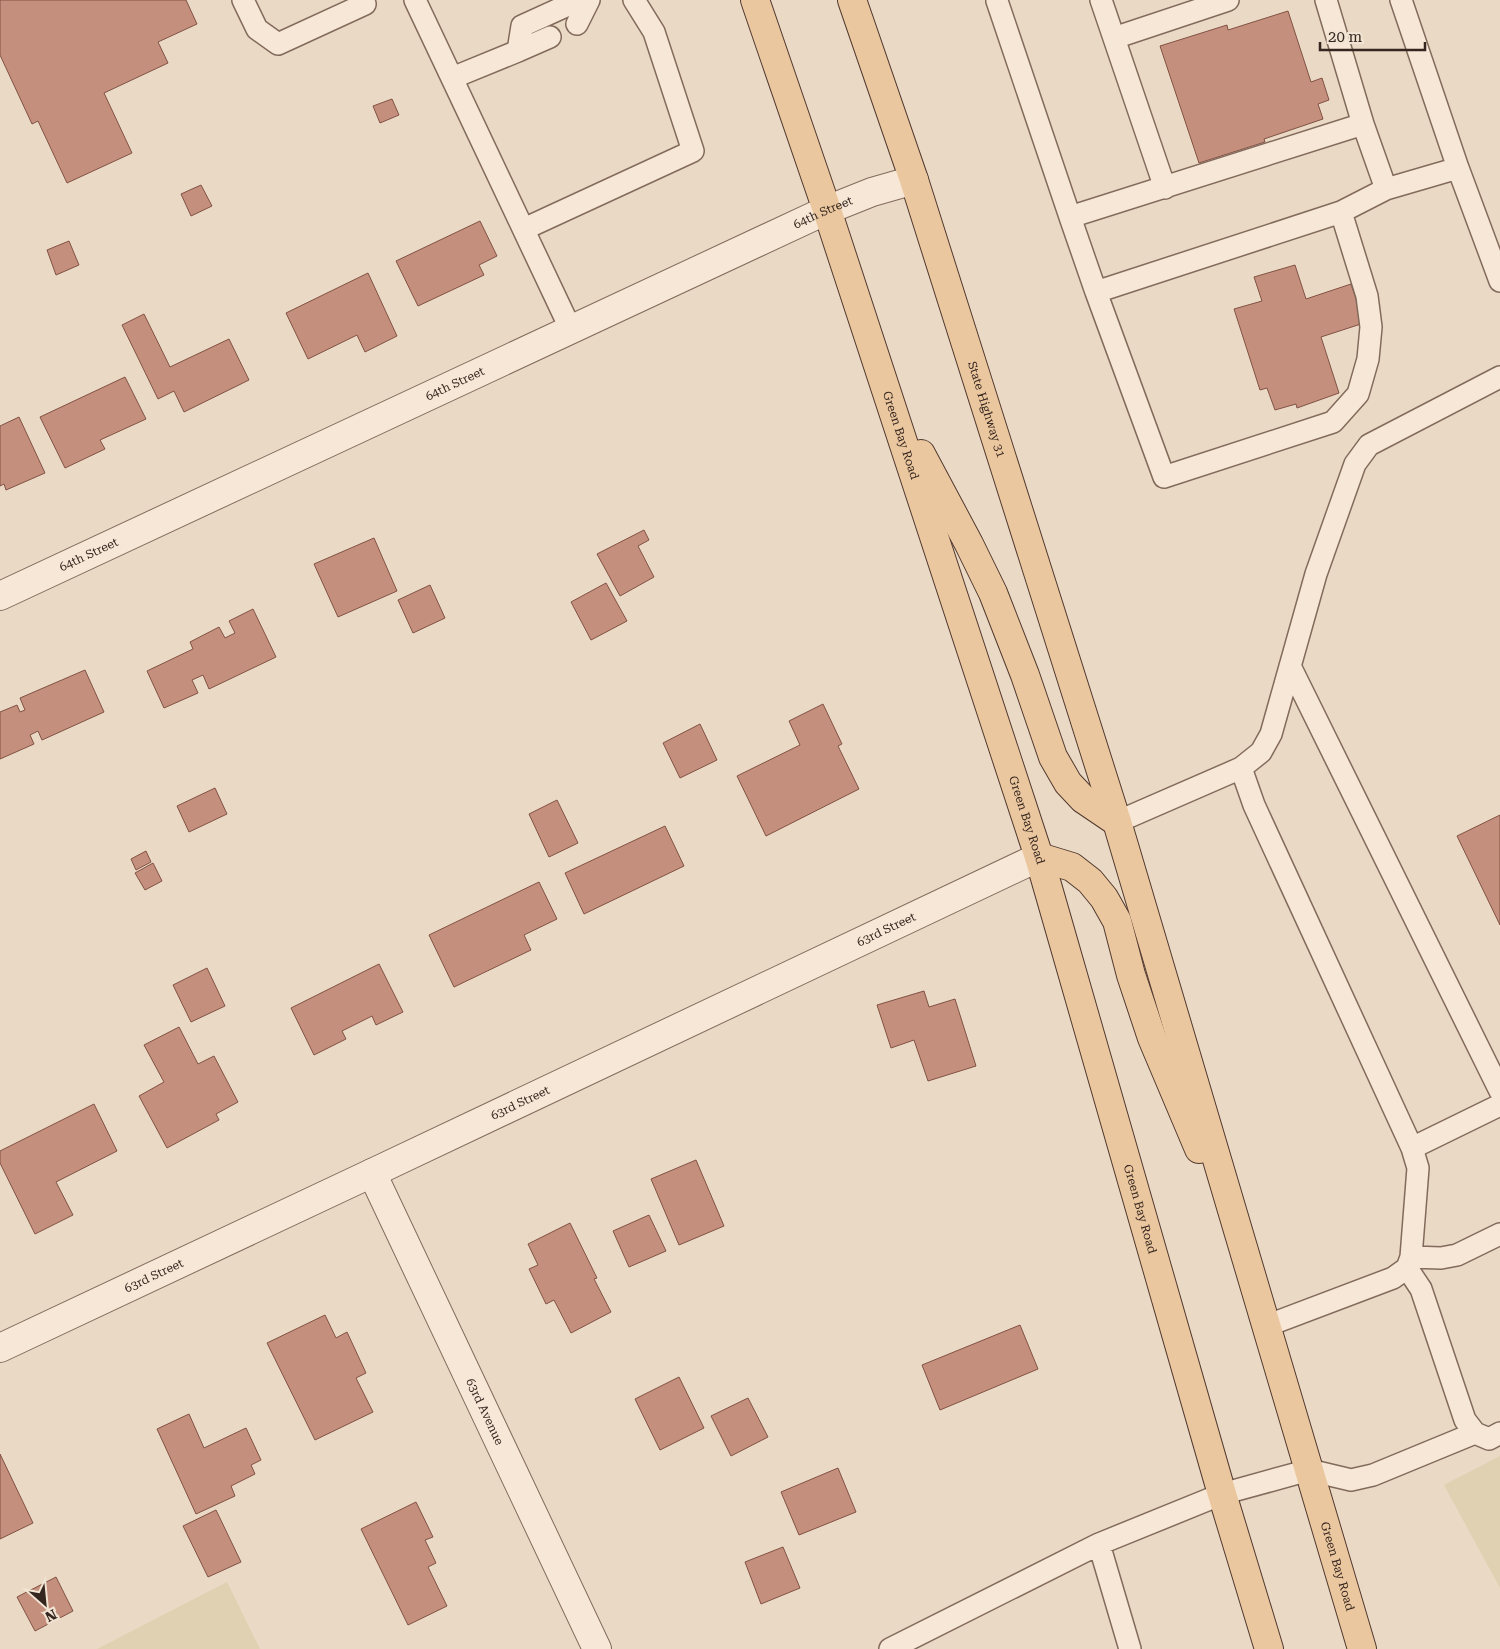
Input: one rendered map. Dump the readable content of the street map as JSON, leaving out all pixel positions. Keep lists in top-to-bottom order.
{
  "streets": {
    "main road": ["State Highway 31", "Green Bay Road"],
    "street": ["64th Street", "63rd Street", "63rd Avenue"]
  },
  "crossings": [
    ["64th Street", "State Highway 31"],
    ["64th Street", "Green Bay Road"],
    ["State Highway 31", "Green Bay Road"],
    ["Green Bay Road", "63rd Street"],
    ["63rd Street", "63rd Avenue"]
  ],
  "scale_bar": "20 m",
  "north": "bottom right"
}
